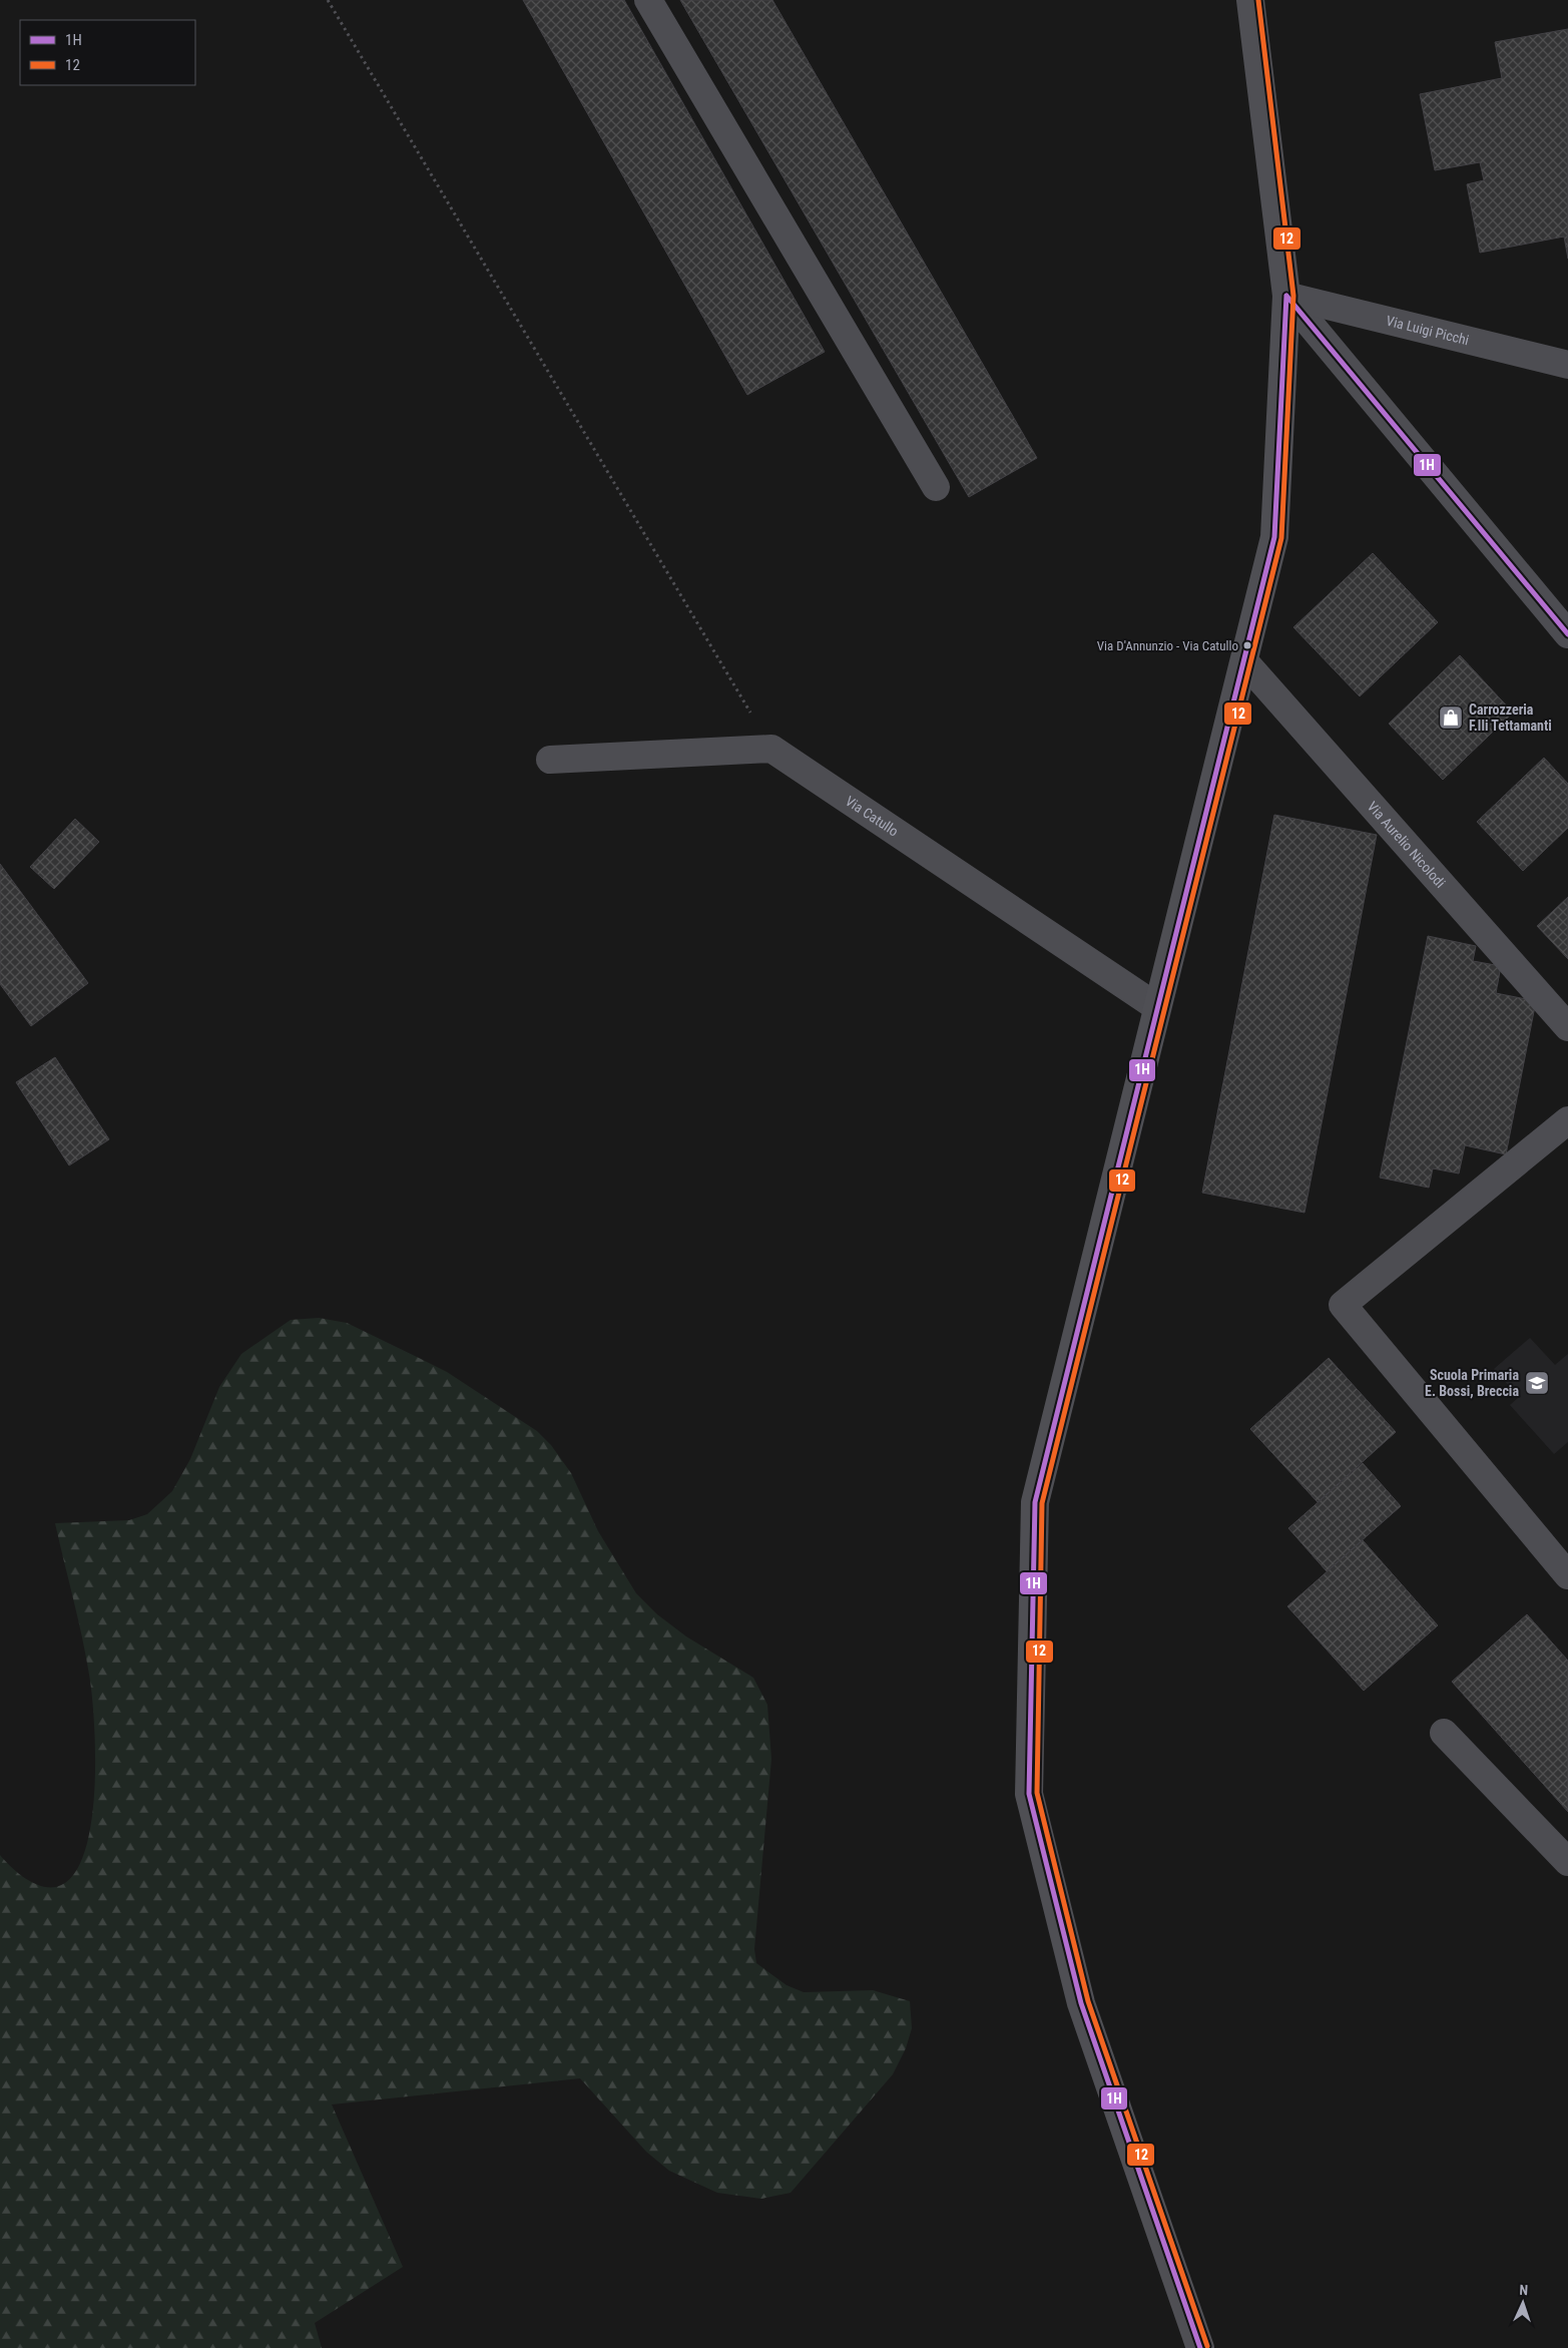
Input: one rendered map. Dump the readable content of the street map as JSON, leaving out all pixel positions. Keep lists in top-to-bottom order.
{
  "streets": {
    "street": ["Via Luigi Picchi", "Via Catullo", "Via Aurelio Nicolodi"]
  },
  "places": {
    "other": ["Via D'Annunzio - Via Catullo"],
    "shop": ["Carrozzeria F.lli Tettamanti"],
    "school or university": ["Scuola Primaria E. Bossi, Breccia"]
  },
  "lines": ["transit line 12", "transit line 1H"],
  "legend": ["1H", "12"],
  "north": "top"
}
